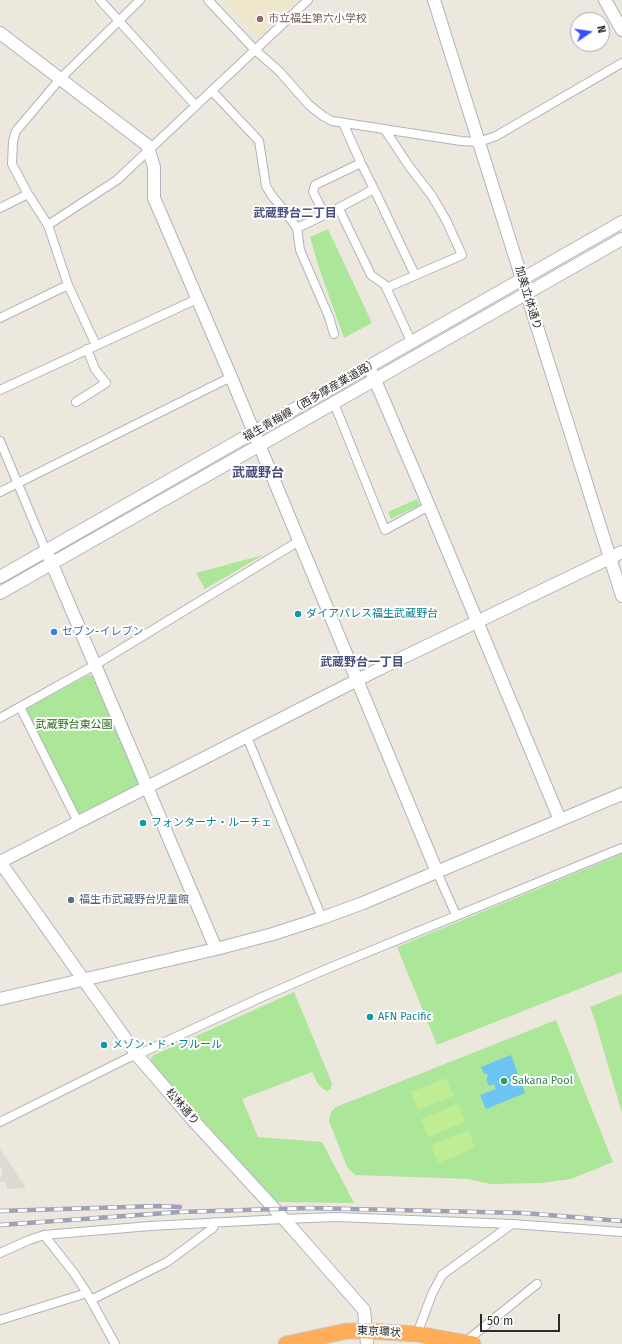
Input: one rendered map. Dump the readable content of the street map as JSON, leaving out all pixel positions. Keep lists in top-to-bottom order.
{
  "streets": {
    "highway": ["東京環状"],
    "street": ["加美立体通り", "福生青梅線（西多摩産業道路）", "松林通り"]
  },
  "crossings": [
    ["加美立体通り", "福生青梅線（西多摩産業道路）"],
    ["松林通り", "東京環状"]
  ],
  "districts": ["武蔵野台二丁目", "武蔵野台", "武蔵野台一丁目"],
  "parks": ["武蔵野台東公園"],
  "places": [
    "市立福生第六小学校",
    "ダイアパレス福生武蔵野台",
    "セブン-イレブン",
    "フォンターナ・ルーチェ",
    "福生市武蔵野台児童館",
    "AFN Pacific",
    "メゾン・ド・フルール",
    "Sakana Pool"
  ],
  "scale_bar": "50 m",
  "north": "right"
}
